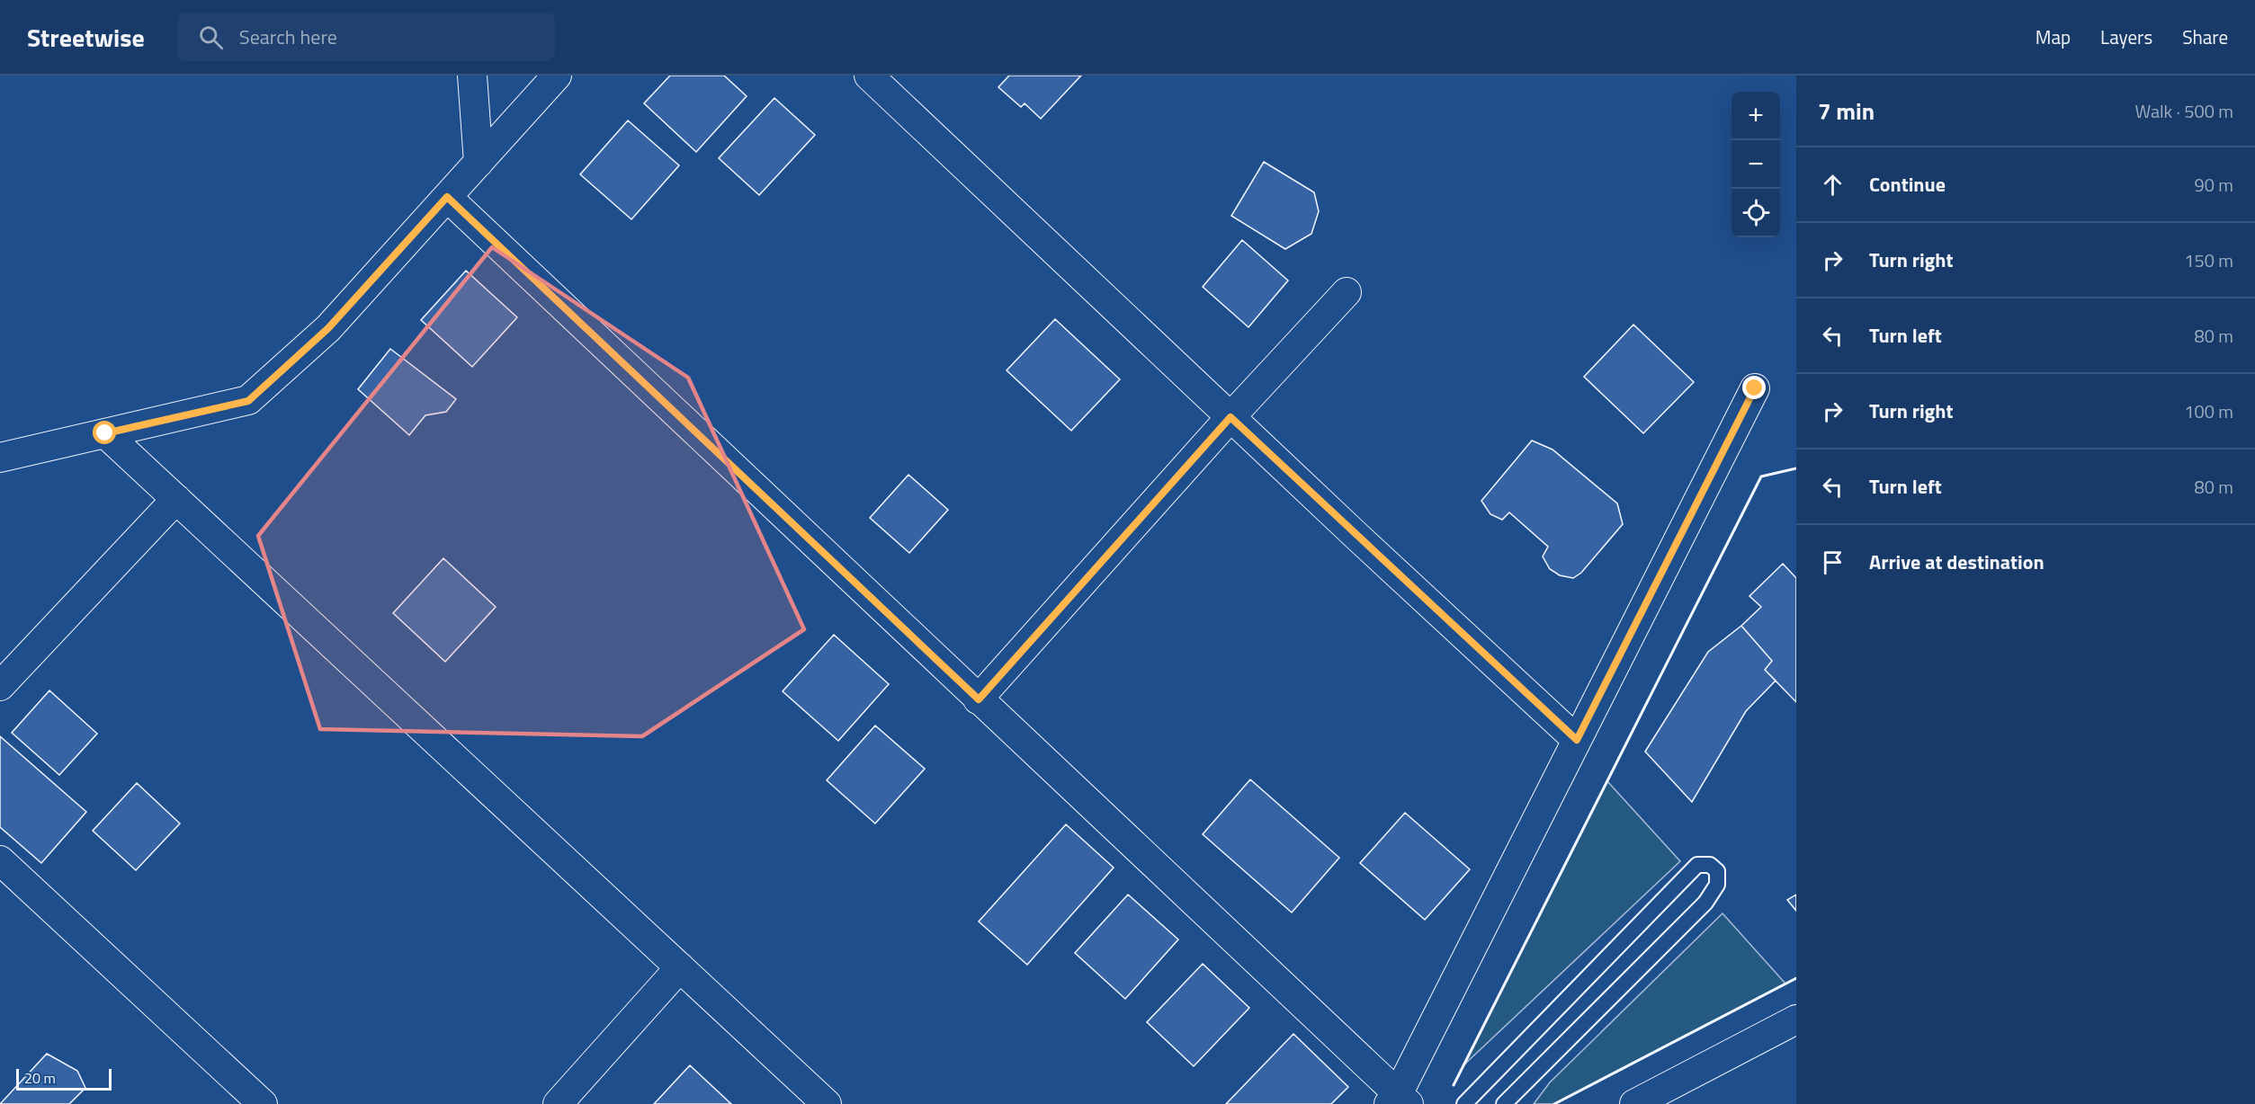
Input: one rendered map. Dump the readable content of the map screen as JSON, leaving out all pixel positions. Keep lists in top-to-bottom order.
{
  "scale_bar": "20 m",
  "page": {
    "header": "Streetwise",
    "search": "Search here",
    "nav": ["Map", "Layers", "Share"],
    "heading": ["7 min", "Walk · 500 m"],
    "map_buttons": ["+", "−"],
    "list": [
      ["Continue", "90 m"],
      ["Turn right", "150 m"],
      ["Turn left", "80 m"],
      ["Turn right", "100 m"],
      ["Turn left", "80 m"],
      "Arrive at destination"
    ],
    "scale": "20 m"
  }
}
